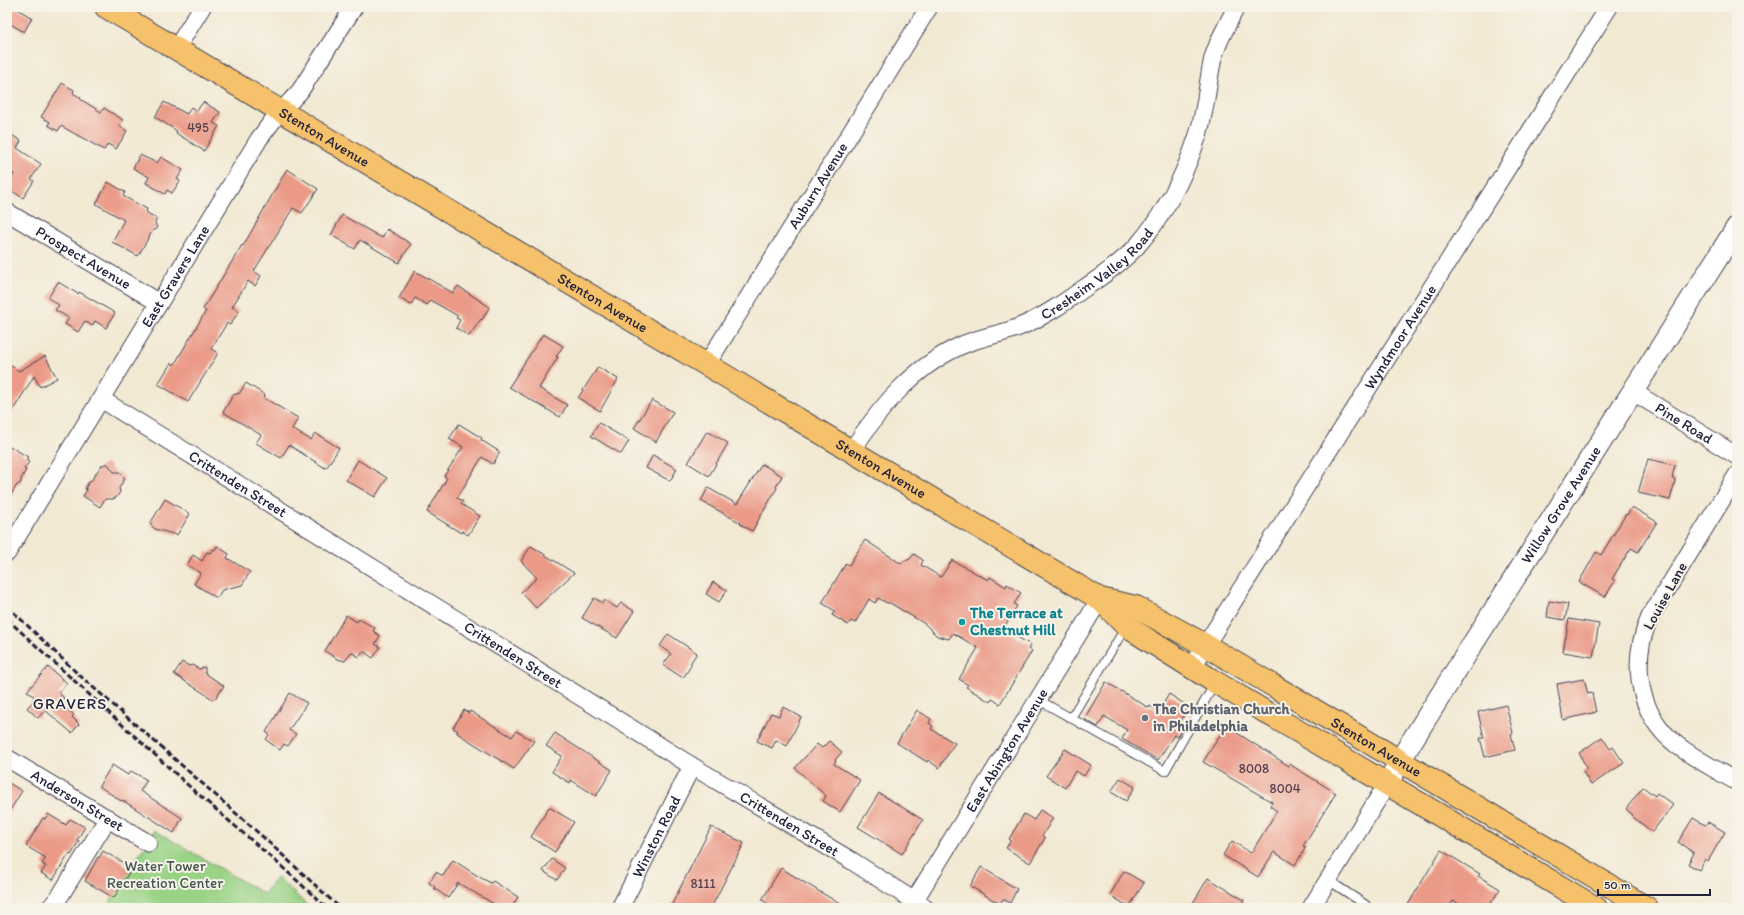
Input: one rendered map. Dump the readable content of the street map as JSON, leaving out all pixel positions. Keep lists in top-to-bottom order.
{
  "streets": {
    "main road": ["Stenton Avenue"],
    "street": [
      "Auburn Avenue",
      "Prospect Avenue",
      "Cresheim Valley Road",
      "East Gravers Lane",
      "Wyndmoor Avenue",
      "Pine Road",
      "Crittenden Street",
      "Willow Grove Avenue",
      "Louise Lane",
      "East Abington Avenue",
      "Anderson Street",
      "Winston Road"
    ]
  },
  "crossings": [
    ["Stenton Avenue", "Auburn Avenue"],
    ["Stenton Avenue", "Cresheim Valley Road"],
    ["Stenton Avenue", "East Gravers Lane"],
    ["Stenton Avenue", "Wyndmoor Avenue"],
    ["Stenton Avenue", "Willow Grove Avenue"],
    ["Stenton Avenue", "East Abington Avenue"],
    ["Prospect Avenue", "East Gravers Lane"],
    ["East Gravers Lane", "Crittenden Street"],
    ["Pine Road", "Willow Grove Avenue"],
    ["Crittenden Street", "East Abington Avenue"],
    ["Crittenden Street", "Winston Road"]
  ],
  "districts": ["GRAVERS"],
  "parks": ["Water Tower Recreation Center"],
  "places": ["The Terrace at Chestnut Hill", "The Christian Church in Philadelphia"],
  "house_numbers": [
    "495",
    "8008",
    "8004",
    "8111"
  ],
  "scale_bar": "50 m"
}
